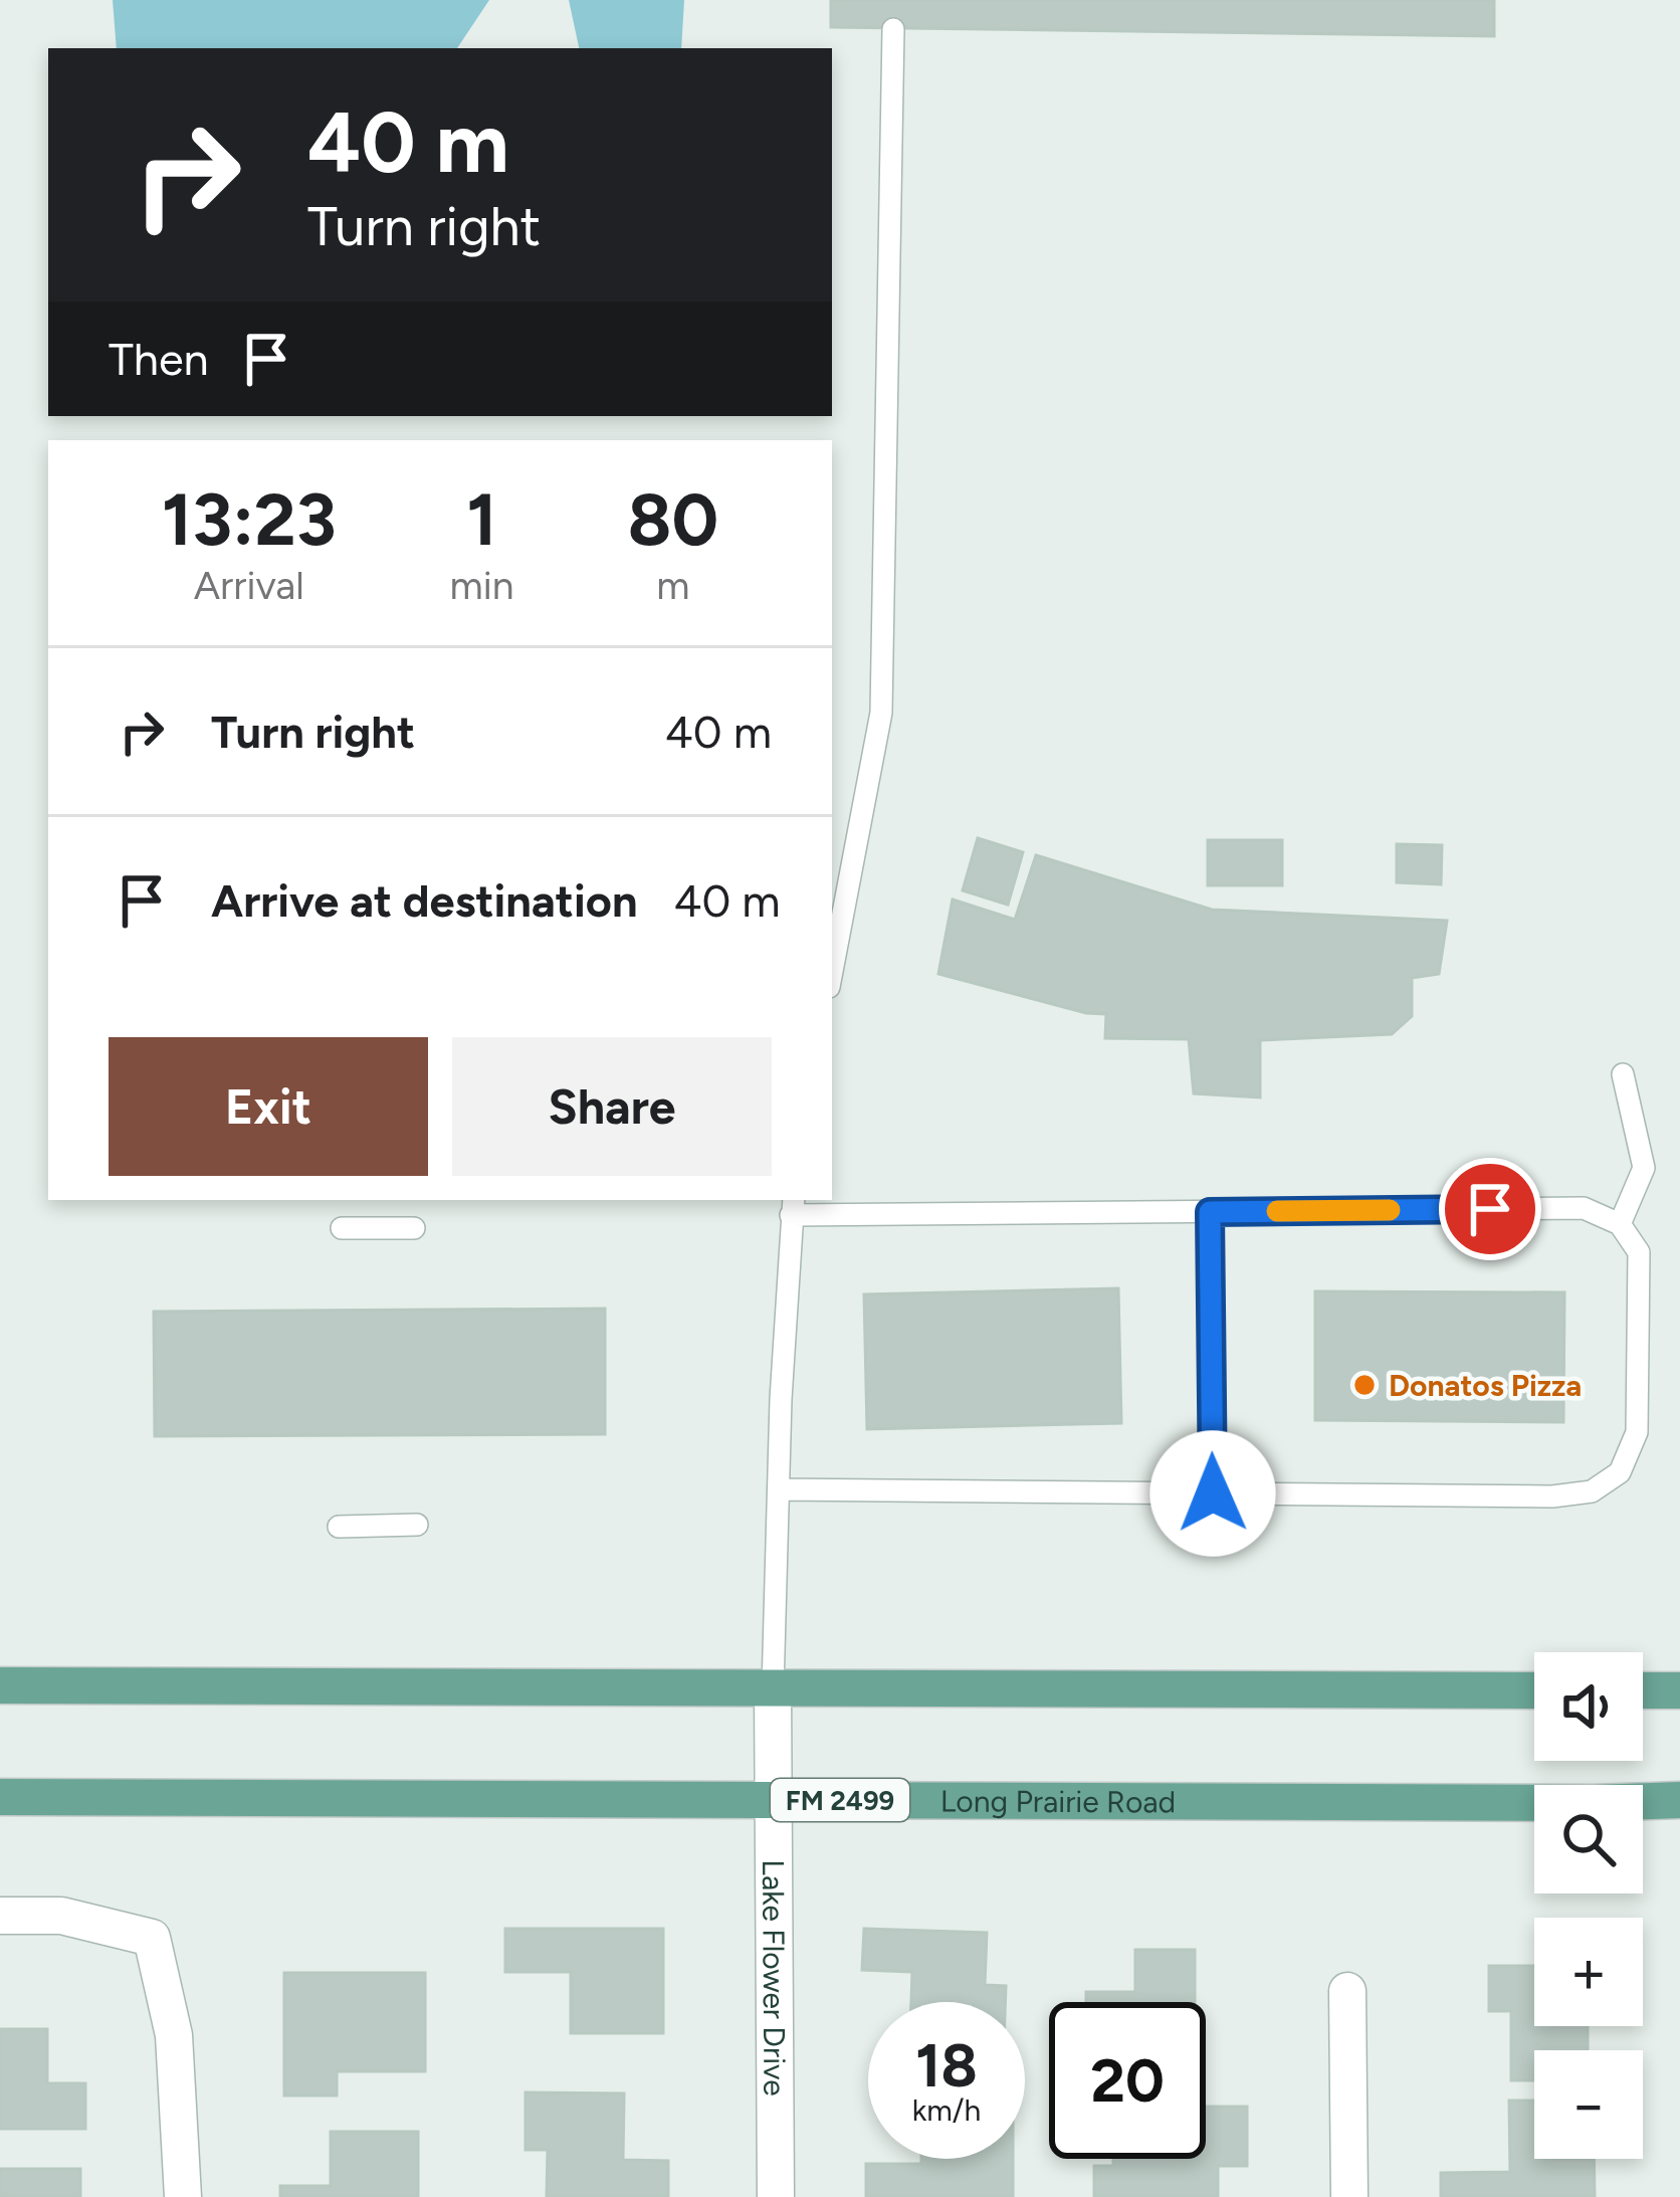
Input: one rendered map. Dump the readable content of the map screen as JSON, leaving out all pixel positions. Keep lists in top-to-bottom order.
{
  "streets": {
    "main road": ["FM 2499", "Long Prairie Road"],
    "street": ["Lake Flower Drive"]
  },
  "crossings": [
    ["Long Prairie Road", "Lake Flower Drive"]
  ],
  "places": ["Donatos Pizza"],
  "page": {
    "turn": ["40 m", "Turn right"],
    "then": "Then",
    "eta": [
      "13:23",
      "Arrival",
      "1",
      "min",
      "80",
      "m"
    ],
    "list": [
      {
        "name": "Turn right",
        "value": "40 m"
      },
      {
        "name": "Arrive at destination",
        "value": "40 m"
      }
    ],
    "buttons": ["Exit", "Share"],
    "map_buttons": ["+", "−"],
    "speed": "18 km/h",
    "limit": "20"
  }
}
